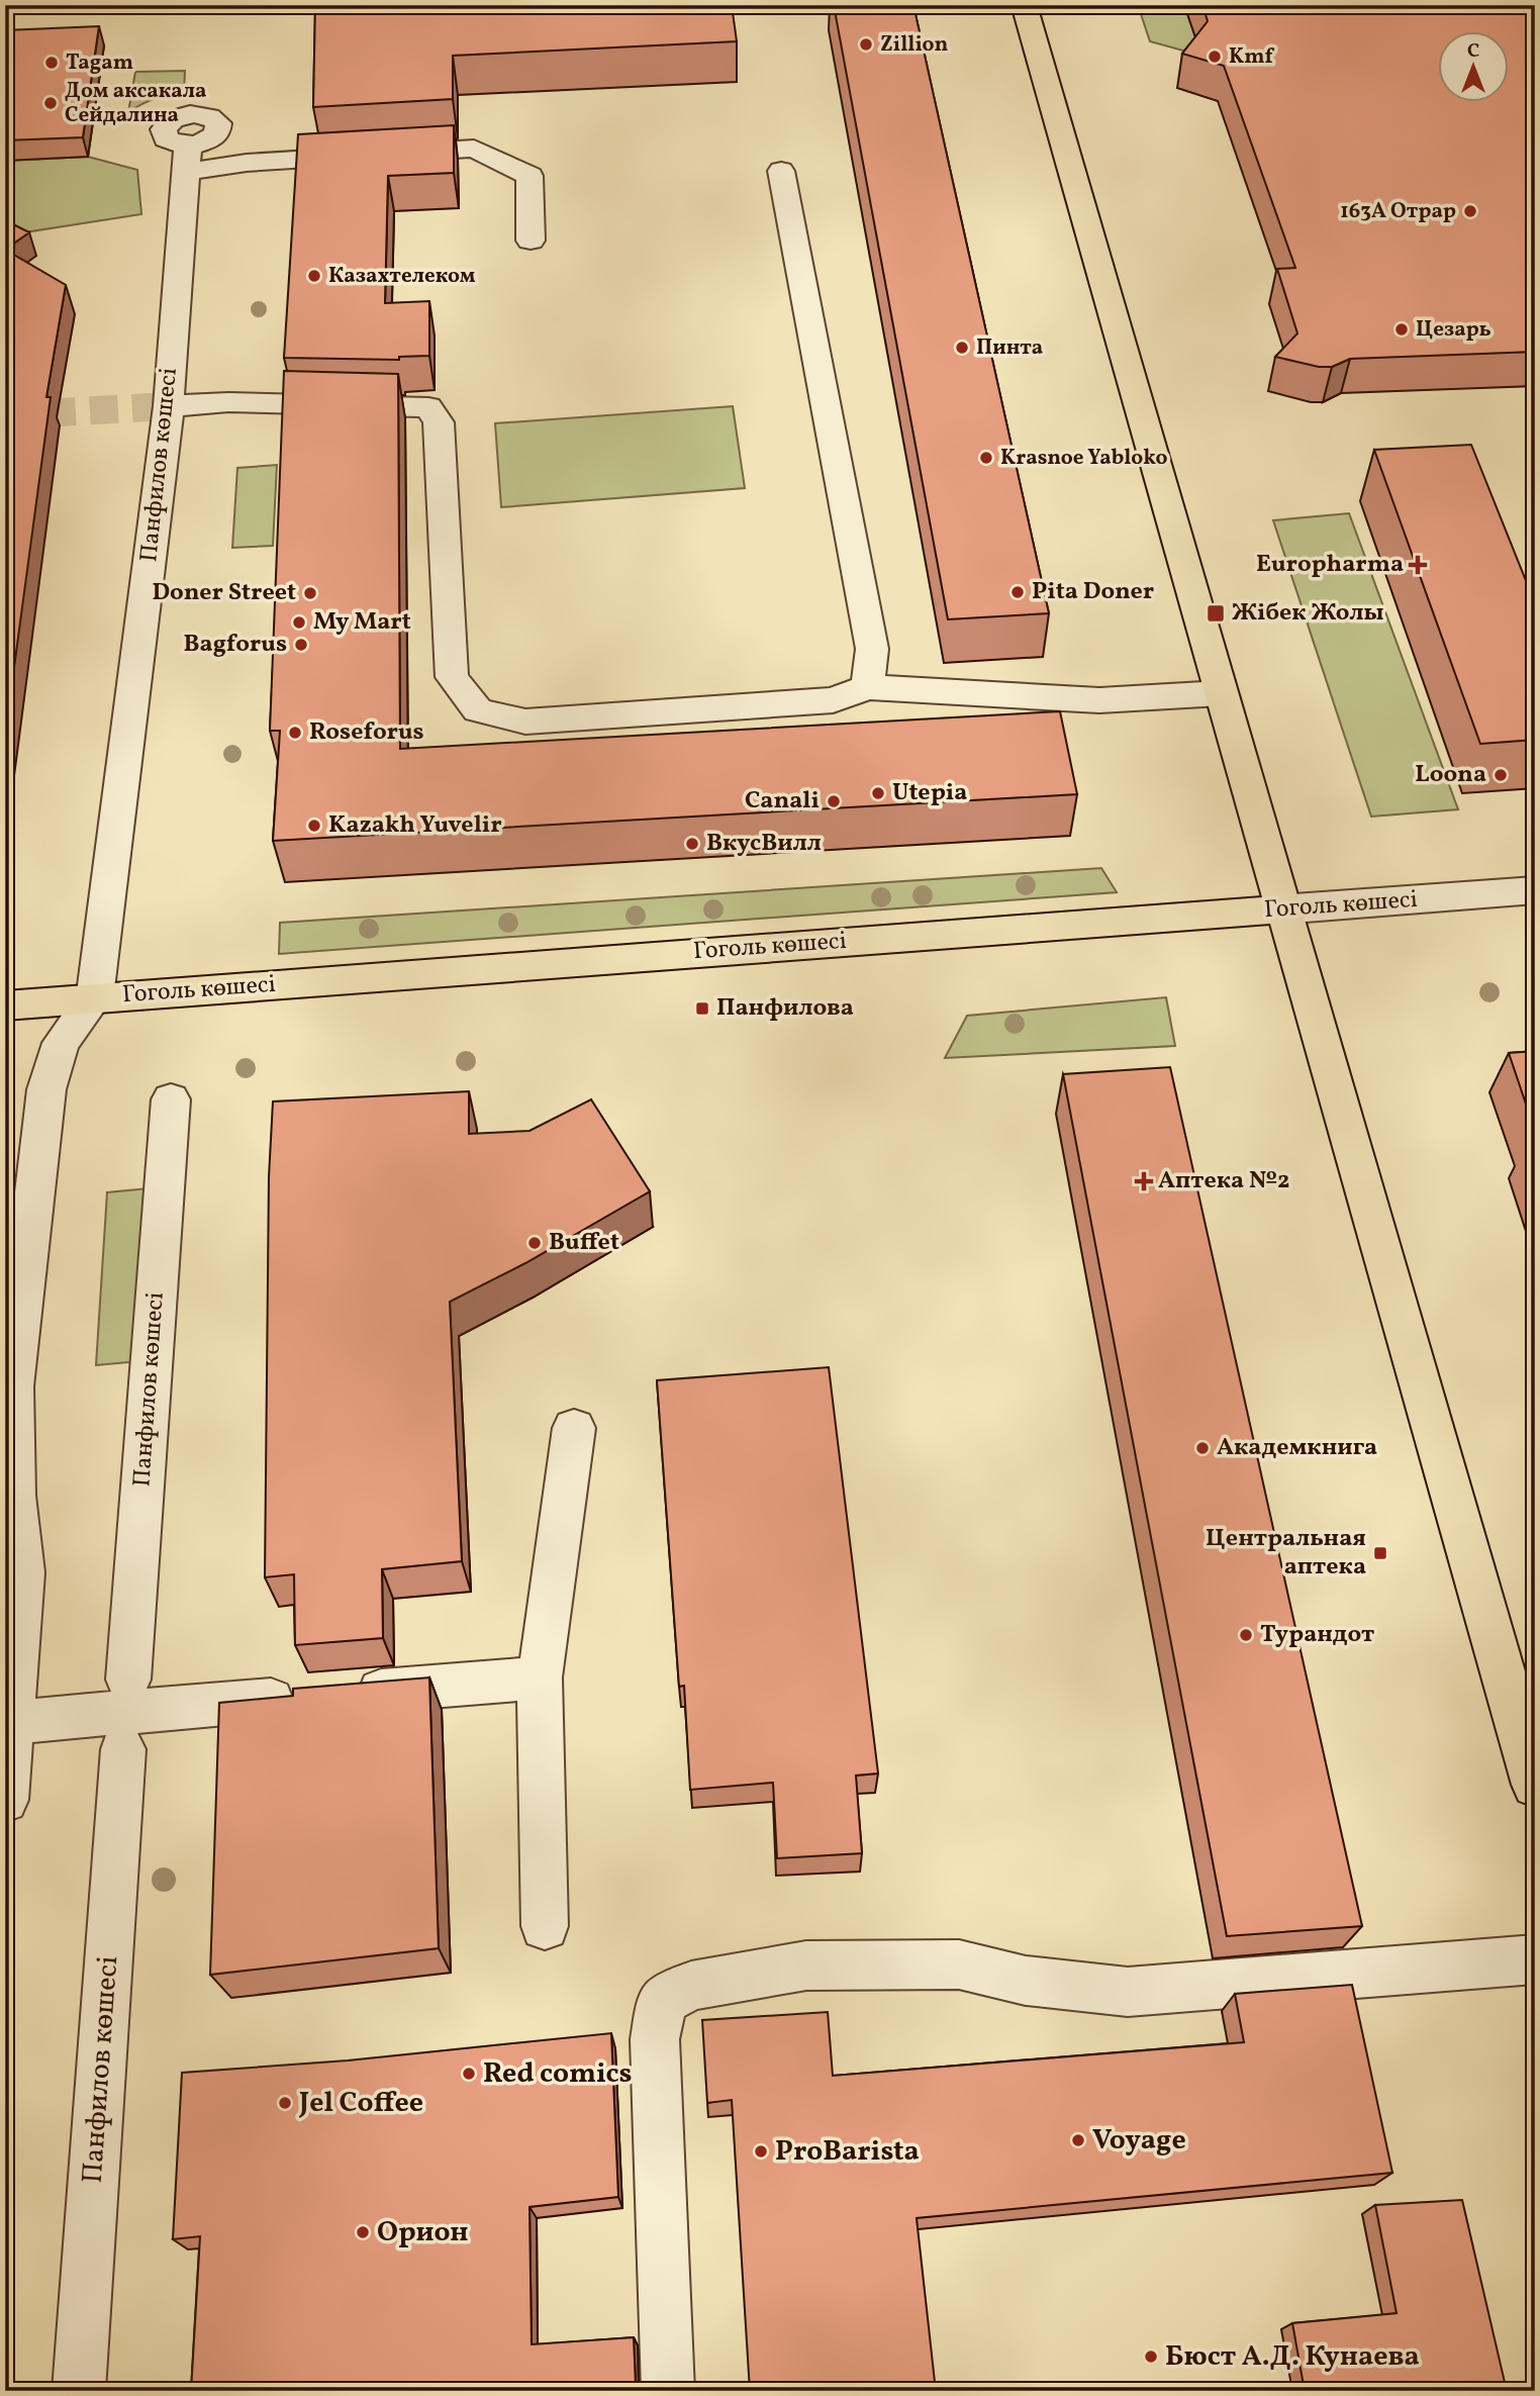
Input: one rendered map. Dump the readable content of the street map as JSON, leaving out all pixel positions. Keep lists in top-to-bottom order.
{
  "streets": {
    "main road": ["Гоголь көшесі"],
    "street": ["Панфилов көшесі"]
  },
  "crossings": [
    ["Панфилов көшесі", "Гоголь көшесі"]
  ],
  "places": {
    "other": [
      "Zillion",
      "Kmf",
      "Tagam",
      "Дом аксакала Сейдалина",
      "163А Отрар",
      "Казахтелеком",
      "Цезарь",
      "Пинта",
      "Krasnoe Yabloko",
      "Pita Doner",
      "Doner Street",
      "My Mart",
      "Bagforus",
      "Roseforus",
      "Loona",
      "Utepia",
      "Canali",
      "Kazakh Yuvelir",
      "ВкусВилл",
      "Buffet",
      "Академкнига",
      "Турандот",
      "Red comics",
      "Jel Coffee",
      "Voyage",
      "ProBarista",
      "Орион",
      "Бюст А.Д. Кунаева"
    ],
    "health": ["Europharma", "Аптека №2"],
    "transit": ["Жібек Жолы", "Панфилова", "Центральная аптека"]
  },
  "north": "top"
}
